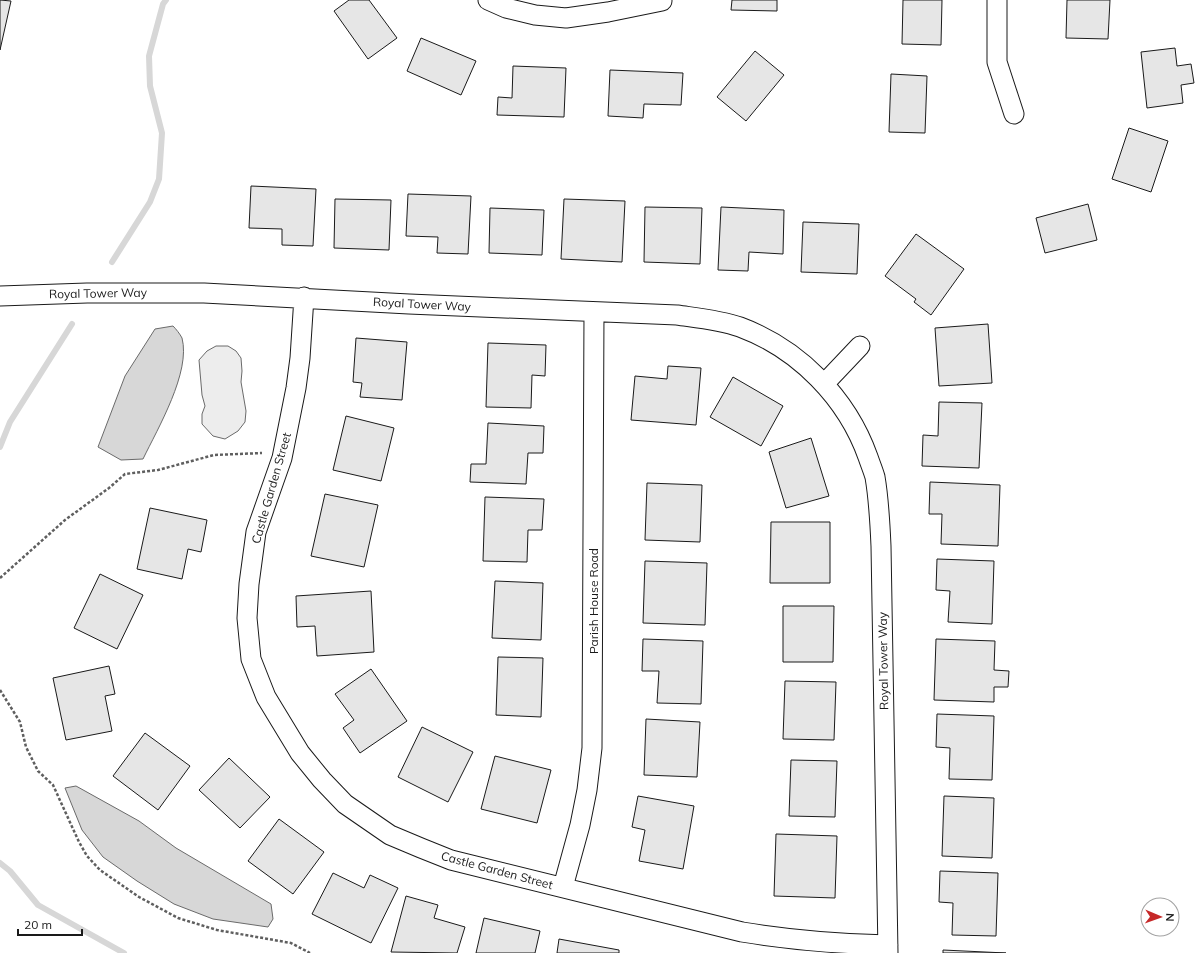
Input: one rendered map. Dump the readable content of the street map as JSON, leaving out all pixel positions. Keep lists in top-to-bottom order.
{
  "streets": {
    "street": ["Royal Tower Way", "Castle Garden Street", "Parish House Road"]
  },
  "crossings": [
    ["Royal Tower Way", "Castle Garden Street"],
    ["Royal Tower Way", "Parish House Road"],
    ["Castle Garden Street", "Parish House Road"]
  ],
  "scale_bar": "20 m",
  "north": "right"
}
